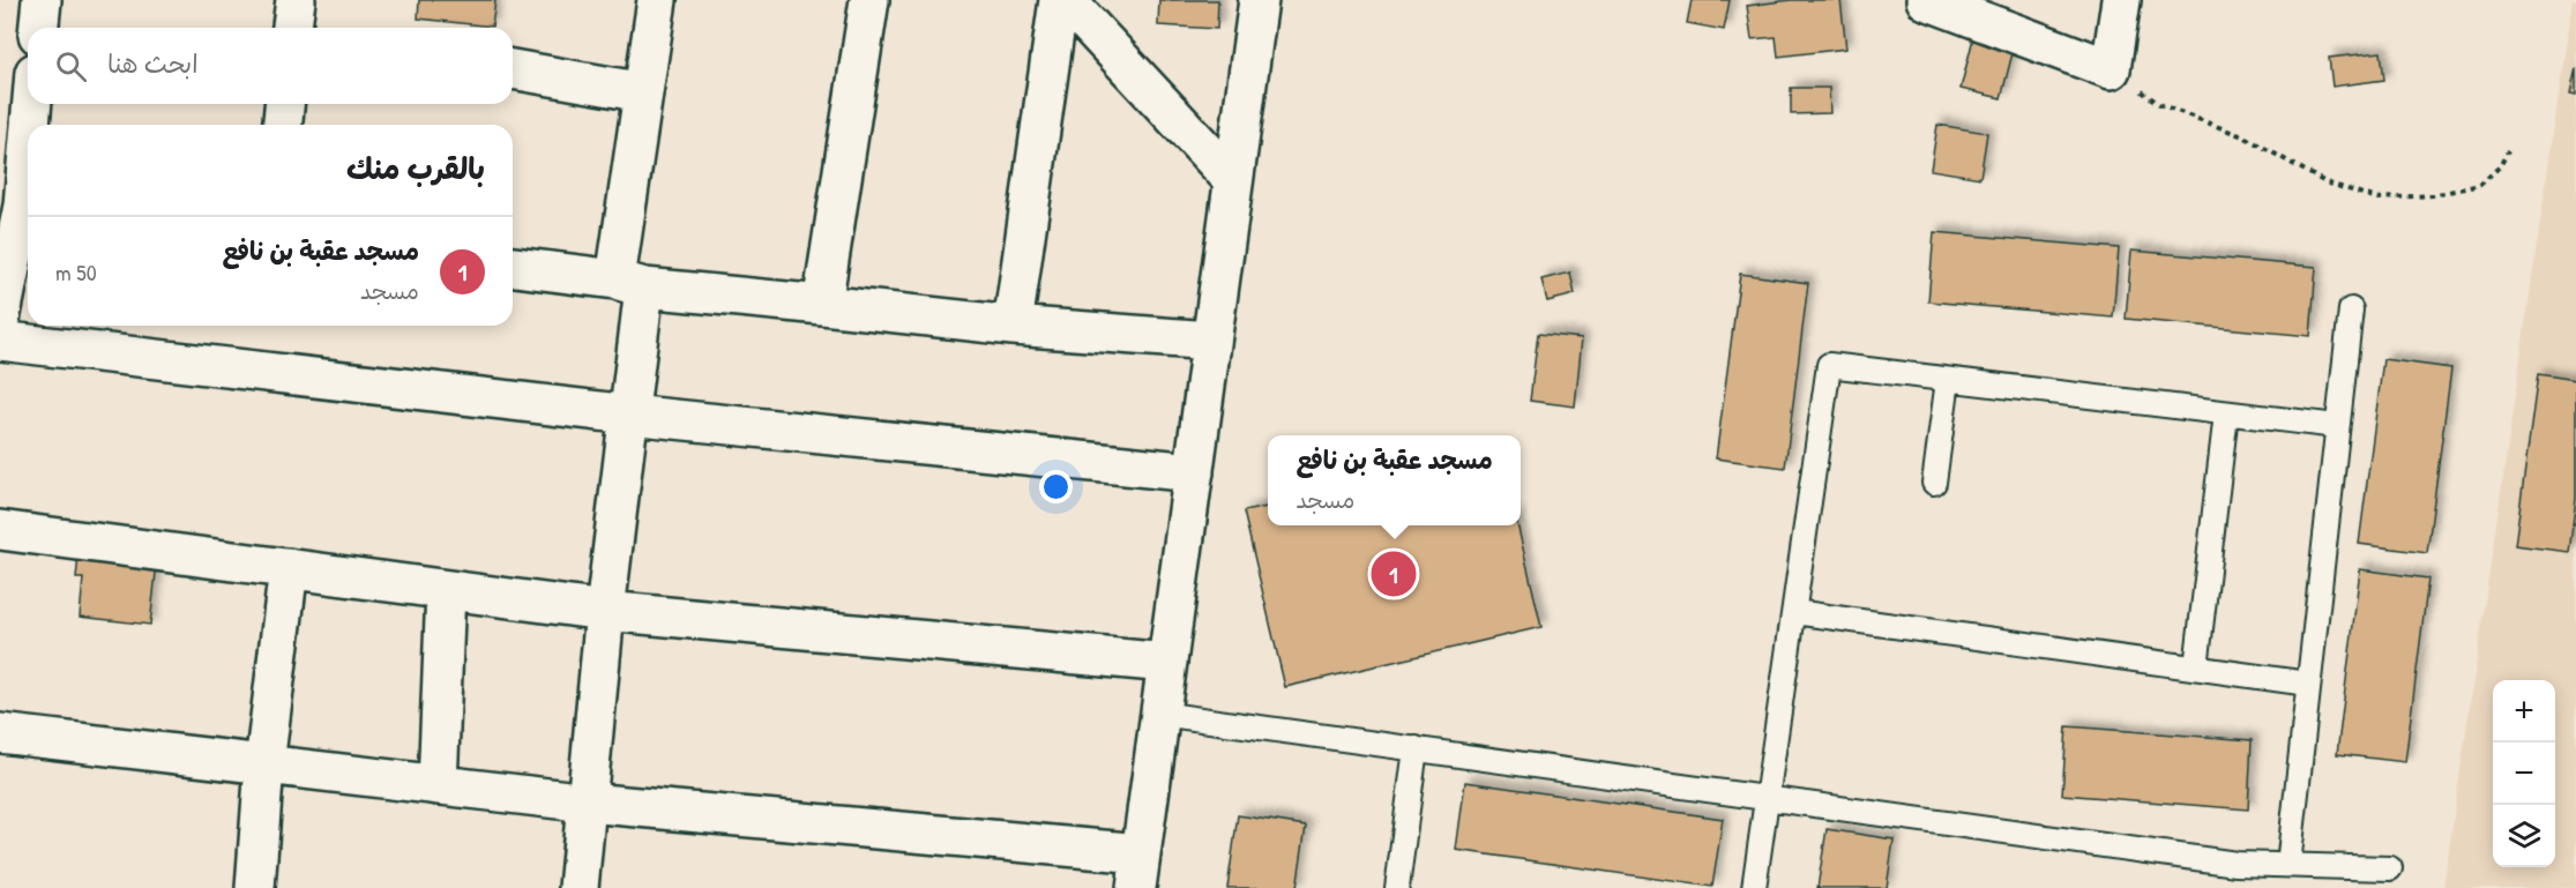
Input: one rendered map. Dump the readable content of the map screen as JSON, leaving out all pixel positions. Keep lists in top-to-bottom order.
{
  "page": {
    "search": "ابحث هنا",
    "heading": "بالقرب منك",
    "list": [
      {
        "mark": "1",
        "name": "مسجد عقبة بن نافع",
        "note": "مسجد",
        "value": "50 m"
      }
    ],
    "popup": ["مسجد عقبة بن نافع", "مسجد"],
    "pins": "1",
    "map_buttons": ["+", "−"]
  }
}
